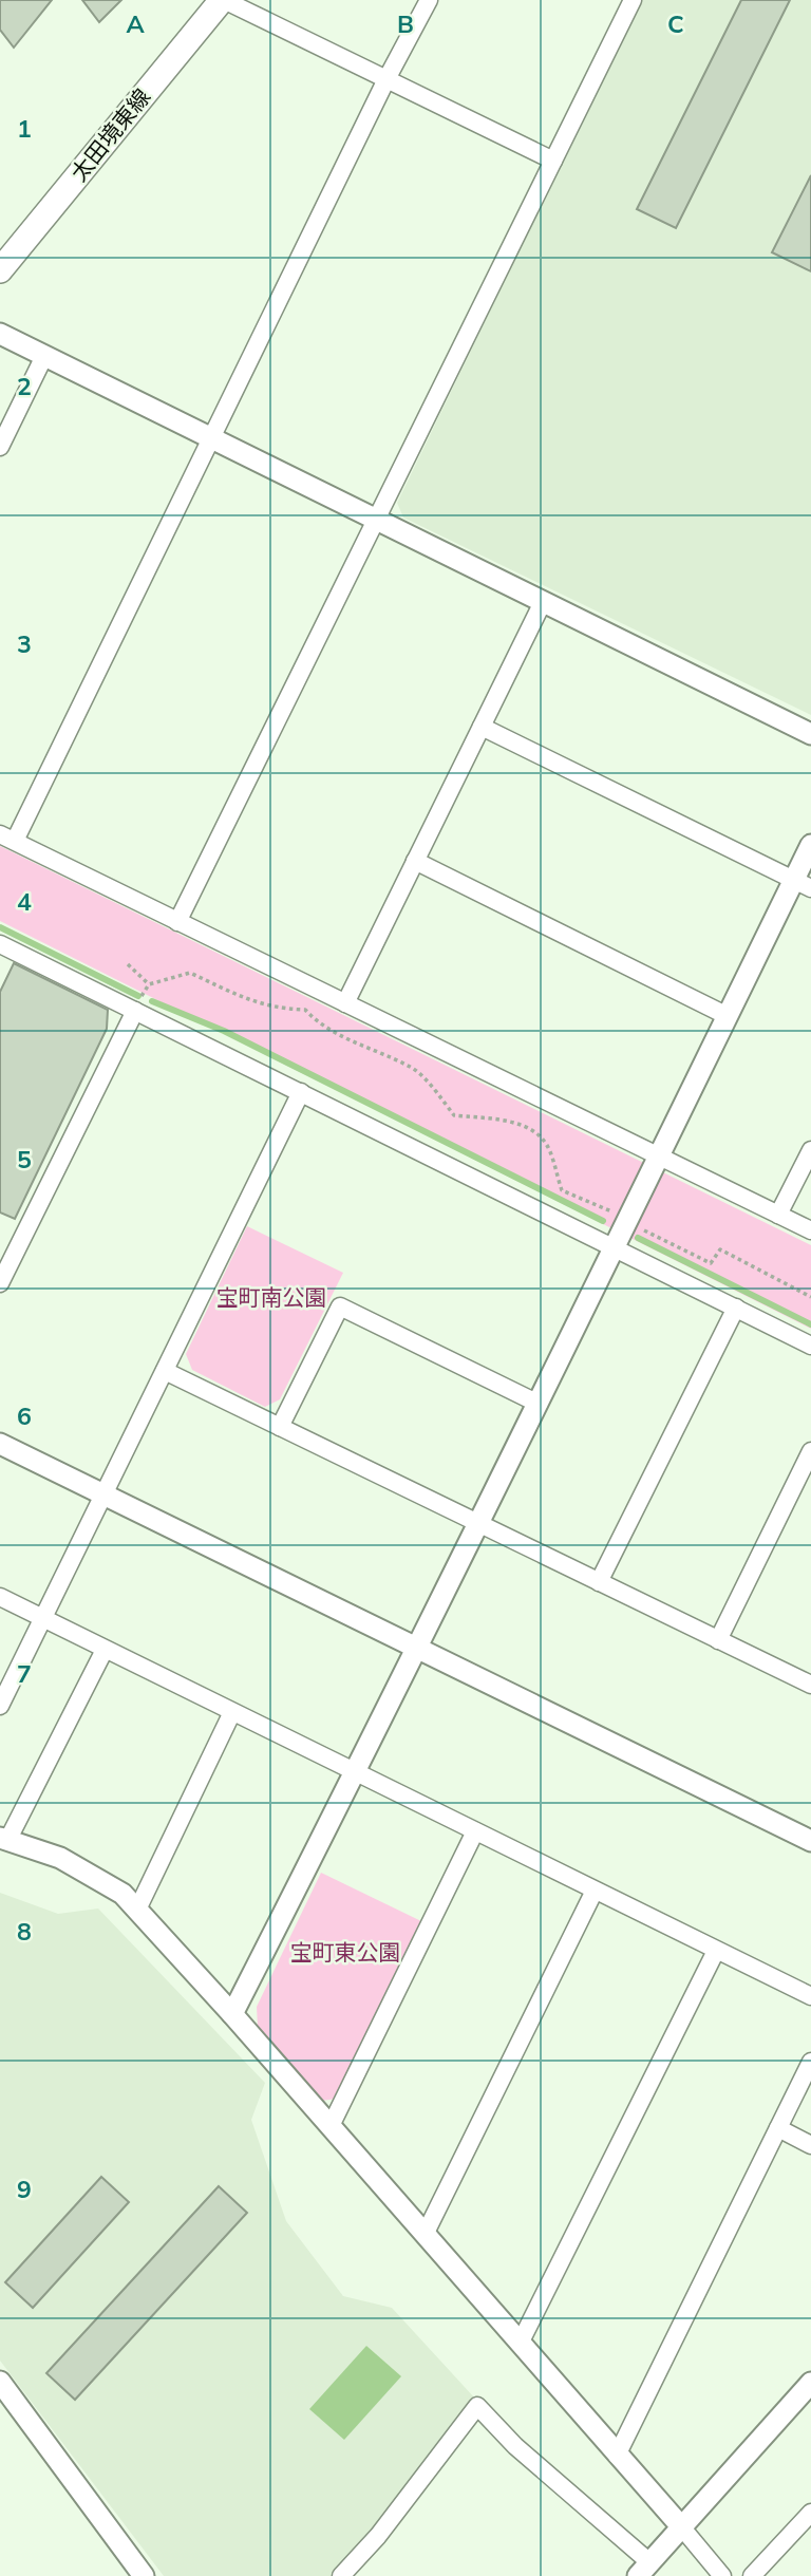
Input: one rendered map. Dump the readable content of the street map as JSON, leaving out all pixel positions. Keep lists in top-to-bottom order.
{
  "streets": {
    "main road": ["太田境東線"]
  },
  "parks": ["宝町南公園", "宝町東公園"],
  "grid": {
    "columns": ["A", "B", "C"],
    "rows": [
      "1",
      "2",
      "3",
      "4",
      "5",
      "6",
      "7",
      "8",
      "9"
    ]
  }
}
